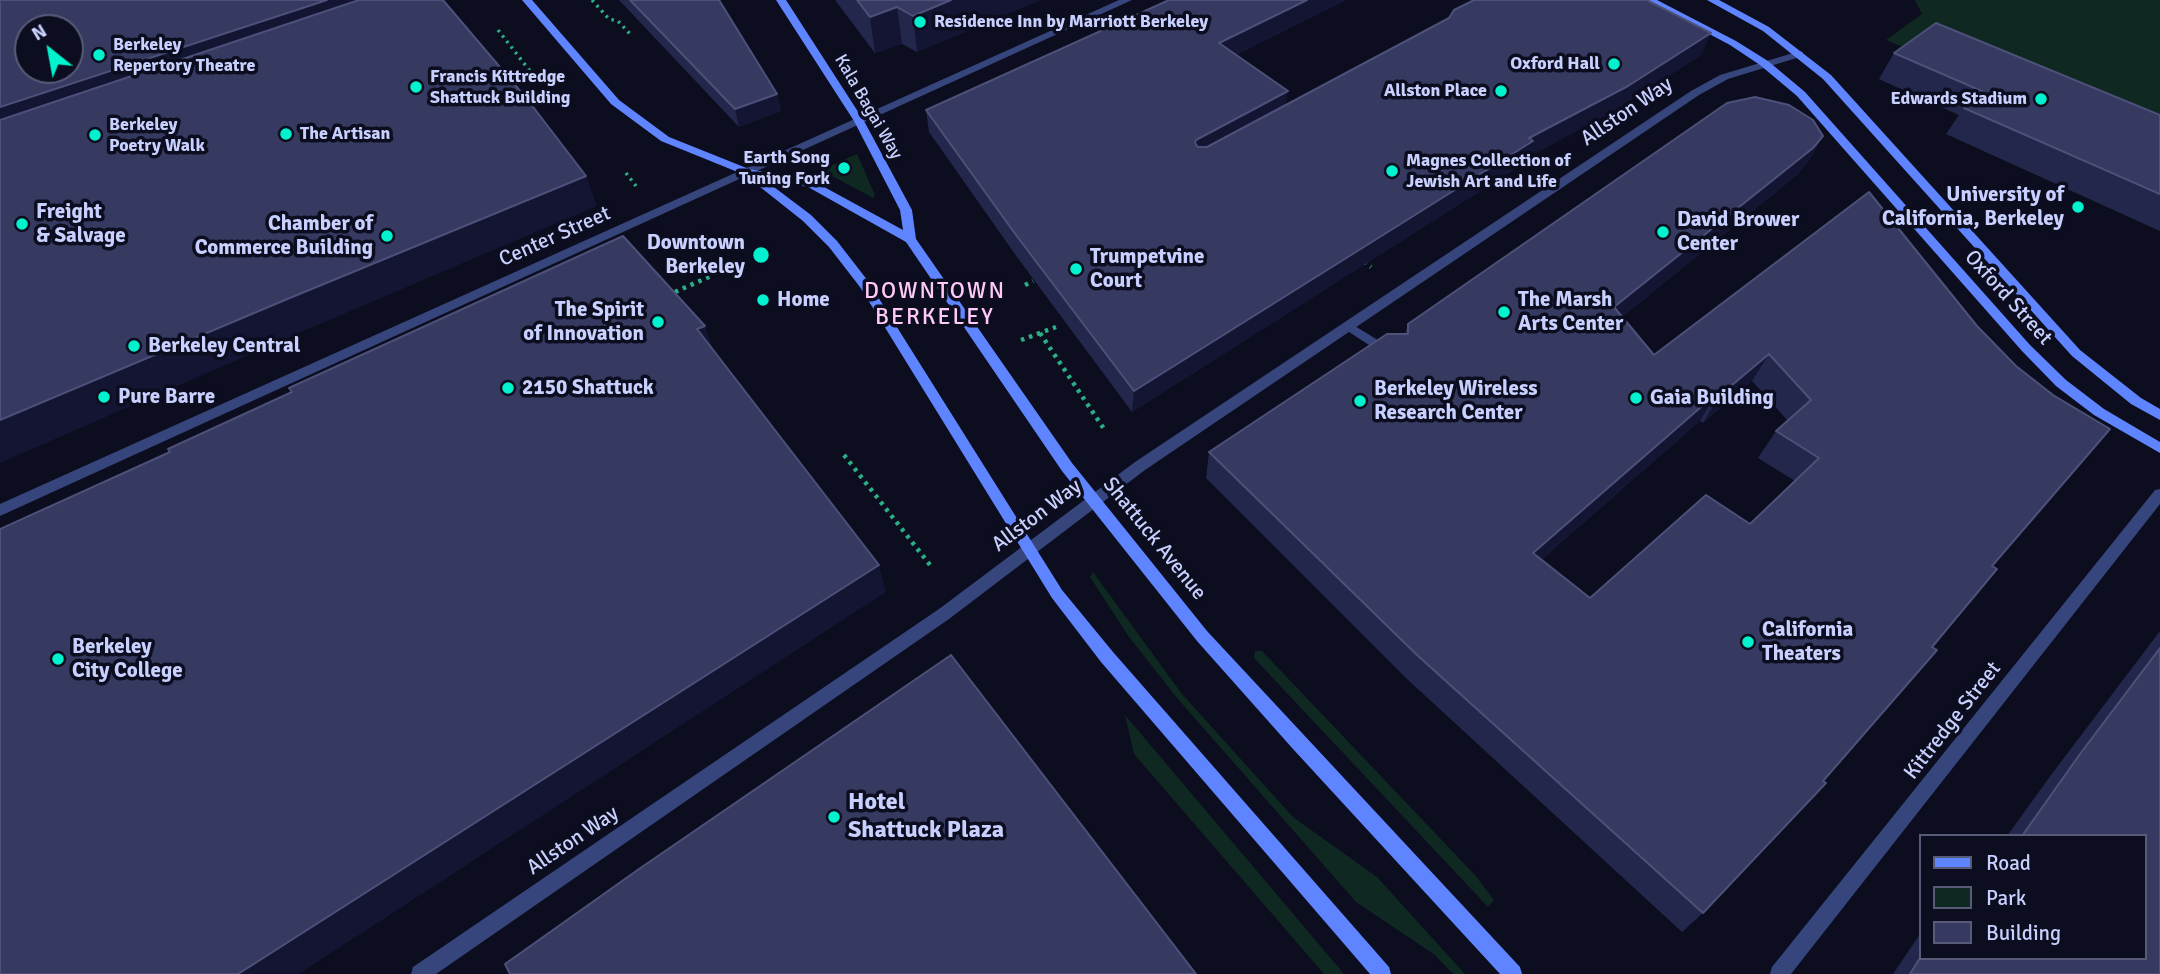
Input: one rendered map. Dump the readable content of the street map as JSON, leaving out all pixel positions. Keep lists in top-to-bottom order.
{
  "streets": {
    "main road": ["Kala Bagai Way", "Oxford Street", "Shattuck Avenue"],
    "street": ["Allston Way", "Center Street", "Kittredge Street"]
  },
  "crossings": [
    ["Kala Bagai Way", "Center Street"],
    ["Kala Bagai Way", "Shattuck Avenue"],
    ["Allston Way", "Oxford Street"],
    ["Allston Way", "Shattuck Avenue"],
    ["Center Street", "Shattuck Avenue"]
  ],
  "districts": ["DOWNTOWN BERKELEY"],
  "places": [
    "Residence Inn by Marriott Berkeley",
    "Berkeley Repertory Theatre",
    "Oxford Hall",
    "Francis Kittredge Shattuck Building",
    "Allston Place",
    "Edwards Stadium",
    "The Artisan",
    "Berkeley Poetry Walk",
    "Earth Song Tuning Fork",
    "Magnes Collection of Jewish Art and Life",
    "University of California, Berkeley",
    "Freight & Salvage",
    "David Brower Center",
    "Chamber of Commerce Building",
    "Downtown Berkeley",
    "Trumpetvine Court",
    "Home",
    "The Marsh Arts Center",
    "The Spirit of Innovation",
    "Berkeley Central",
    "2150 Shattuck",
    "Pure Barre",
    "Gaia Building",
    "Berkeley Wireless Research Center",
    "California Theaters",
    "Berkeley City College",
    "Hotel Shattuck Plaza"
  ],
  "legend": ["Road", "Park", "Building"],
  "north": "top left"
}
